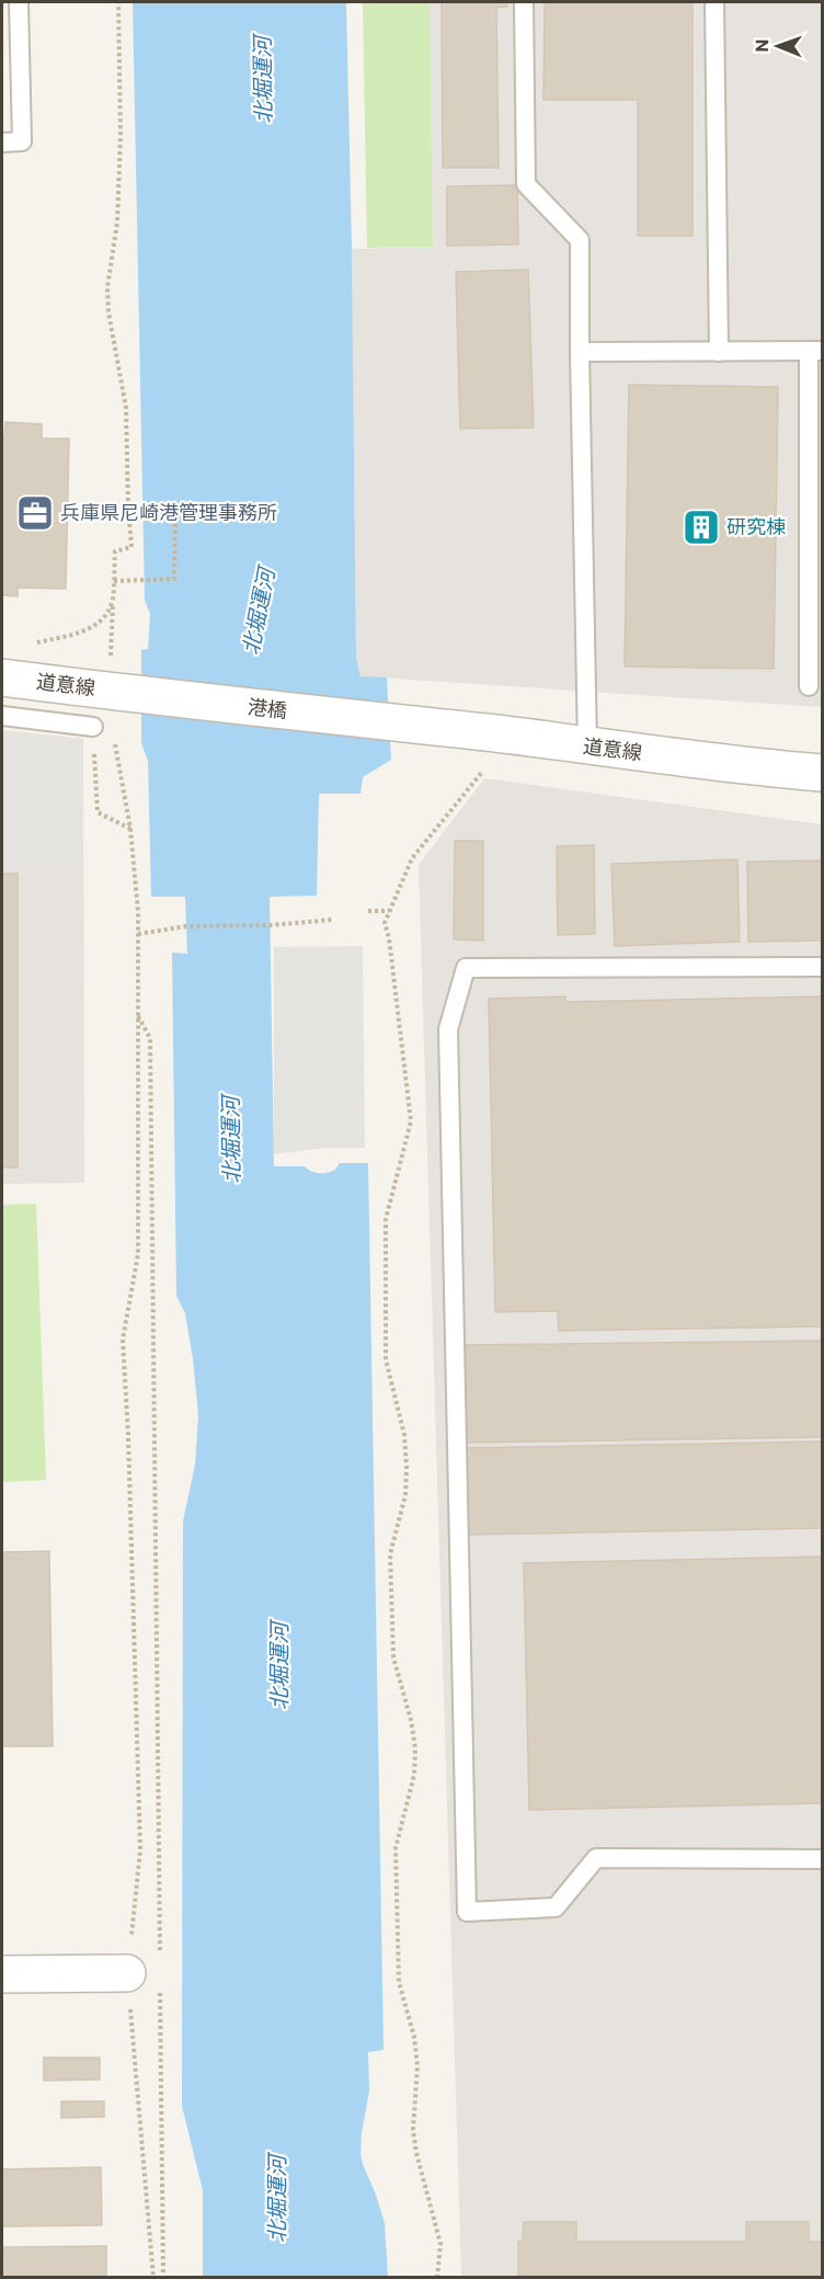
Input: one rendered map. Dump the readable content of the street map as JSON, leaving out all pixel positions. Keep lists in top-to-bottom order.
{
  "streets": {
    "street": ["道意線", "港橋"]
  },
  "crossings": [
    ["道意線", "港橋"]
  ],
  "water": ["北堀運河"],
  "places": {
    "office": ["兵庫県尼崎港管理事務所"],
    "building": ["研究棟"]
  },
  "north": "left"
}
